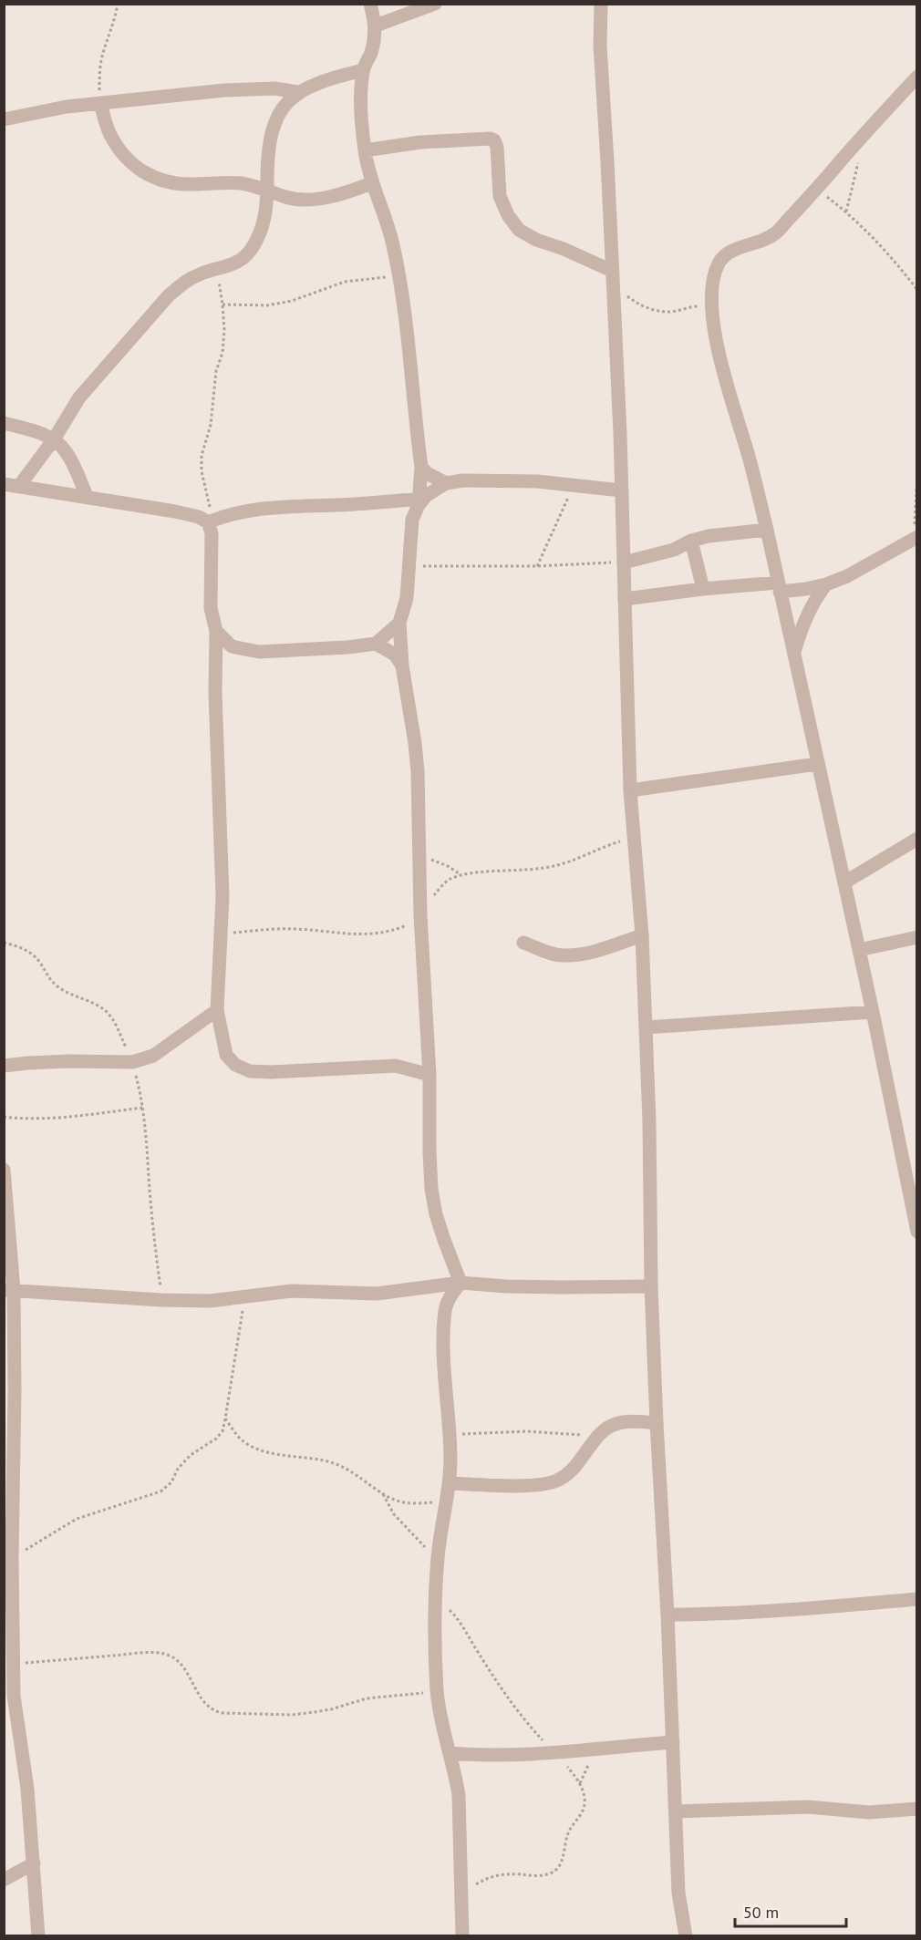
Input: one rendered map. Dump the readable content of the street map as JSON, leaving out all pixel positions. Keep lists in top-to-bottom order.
{
  "scale_bar": "50 m"
}
